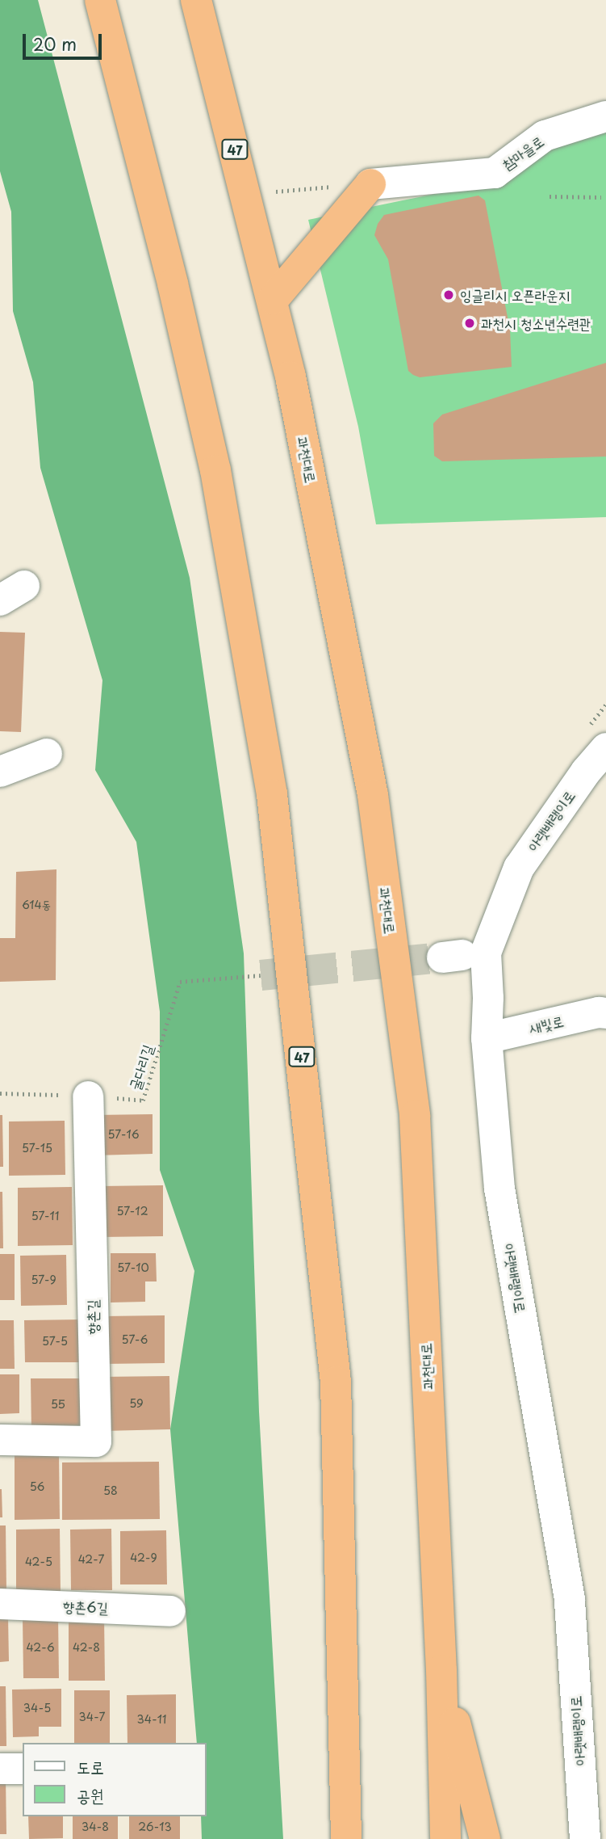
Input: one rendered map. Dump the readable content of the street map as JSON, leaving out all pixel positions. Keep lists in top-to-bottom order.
{
  "streets": {
    "highway": ["47", "과천대로"],
    "street": [
      "참마을로",
      "아랫배랭이로",
      "새빛로",
      "향촌길",
      "향촌6길"
    ],
    "path": ["굴다리길"]
  },
  "crossings": [
    ["아랫배랭이로", "새빛로"],
    ["굴다리길", "향촌길"]
  ],
  "places": ["잉글리시 오픈라운지", "과천시 청소년수련관"],
  "house_numbers": [
    "614동",
    "57-16",
    "57-15",
    "57-12",
    "57-11",
    "57-10",
    "57-9",
    "57-6",
    "57-5",
    "59",
    "55",
    "56",
    "58",
    "42-9",
    "42-7",
    "42-5",
    "42-6",
    "42-8",
    "34-5",
    "34-7",
    "34-11",
    "34-8",
    "26-13"
  ],
  "legend": ["도로", "공원"],
  "scale_bar": "20 m"
}
